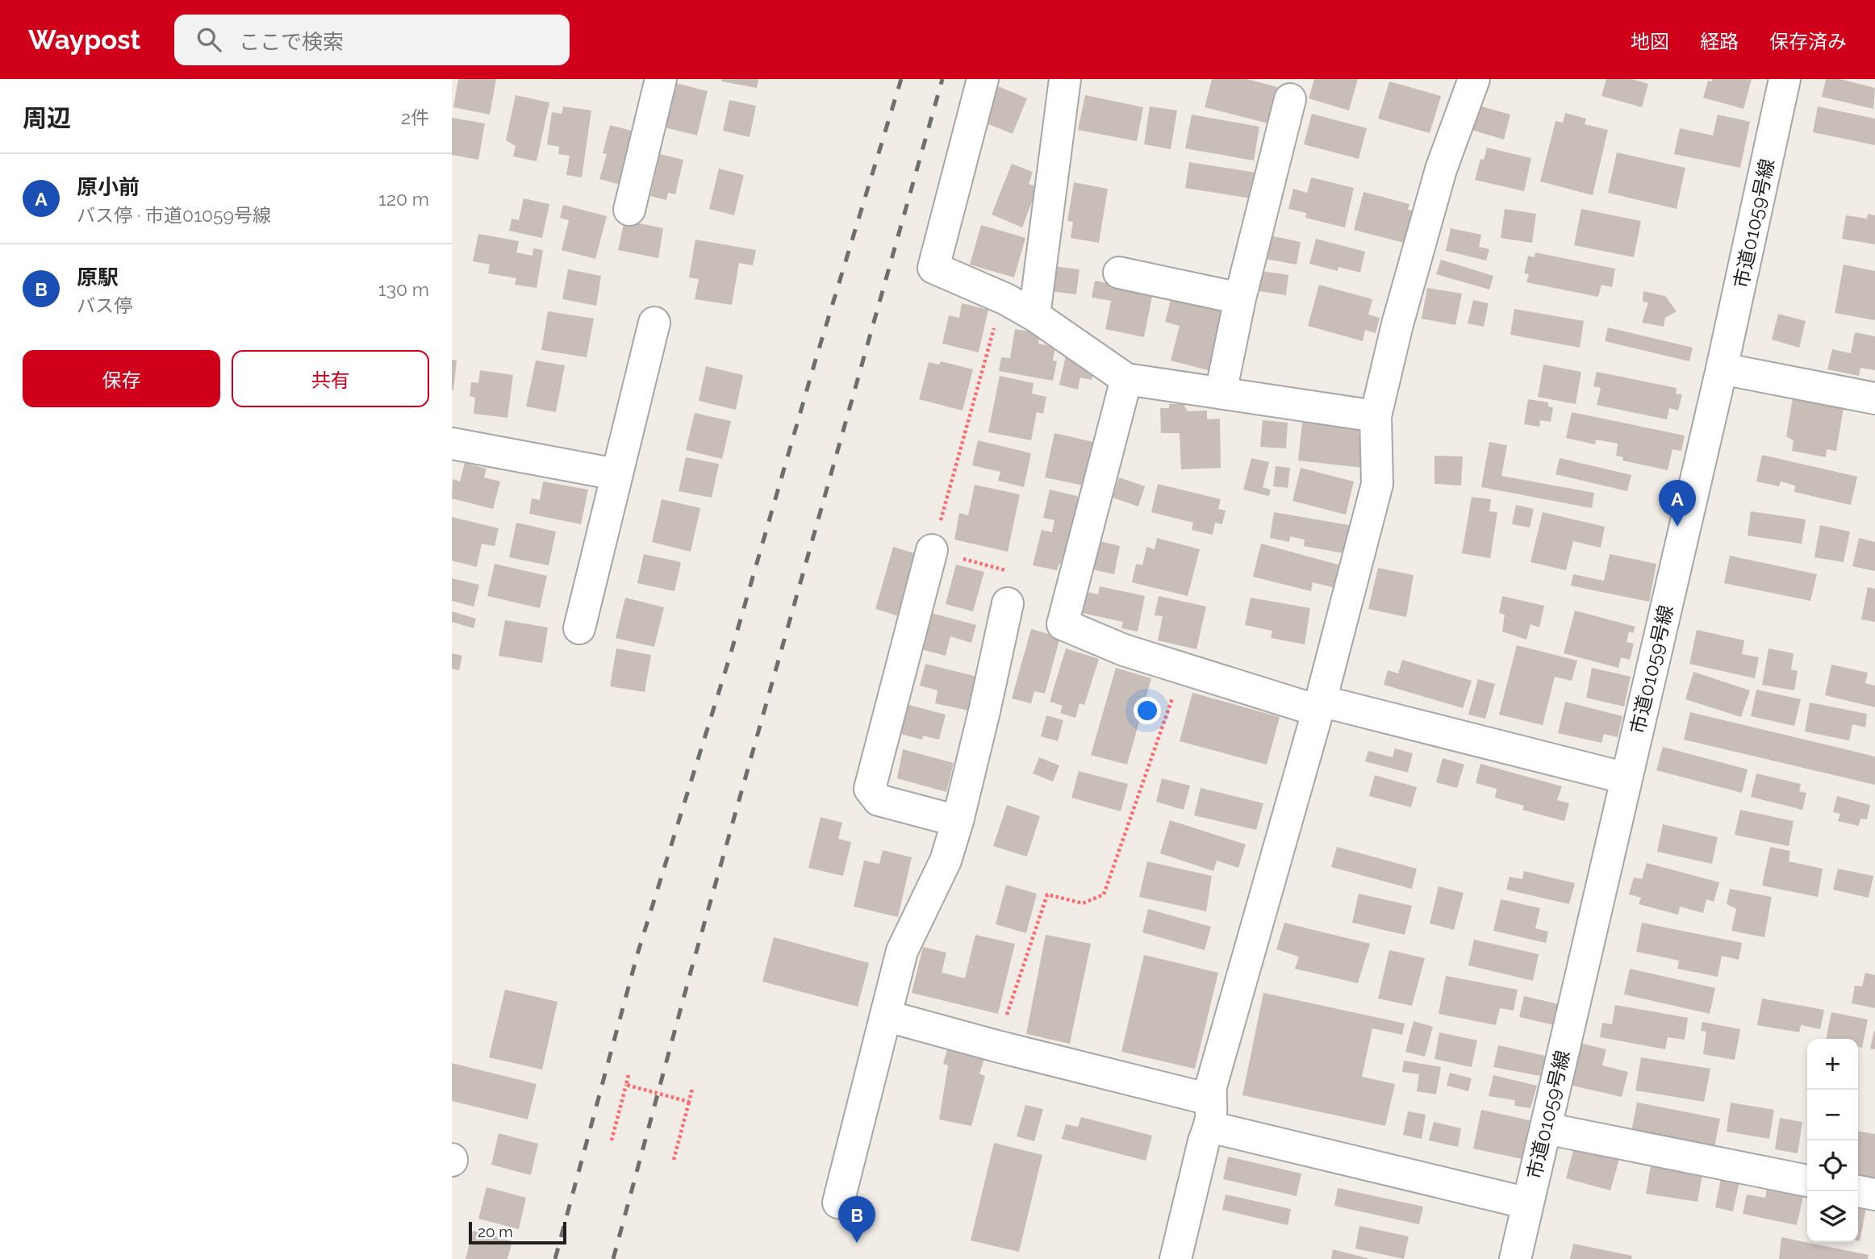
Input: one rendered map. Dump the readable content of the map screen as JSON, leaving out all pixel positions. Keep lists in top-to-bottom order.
{
  "streets": {
    "street": ["市道01059号線"]
  },
  "scale_bar": "20 m",
  "page": {
    "header": "Waypost",
    "search": "ここで検索",
    "nav": ["地図", "経路", "保存済み"],
    "heading": ["周辺", "2件"],
    "list": [
      {
        "mark": "A",
        "name": "原小前",
        "note": "バス停 · 市道01059号線",
        "value": "120 m"
      },
      {
        "mark": "B",
        "name": "原駅",
        "note": "バス停",
        "value": "130 m"
      }
    ],
    "buttons": ["保存", "共有"],
    "pins": ["A", "B"],
    "map_buttons": ["+", "−"],
    "scale": "20 m"
  }
}
